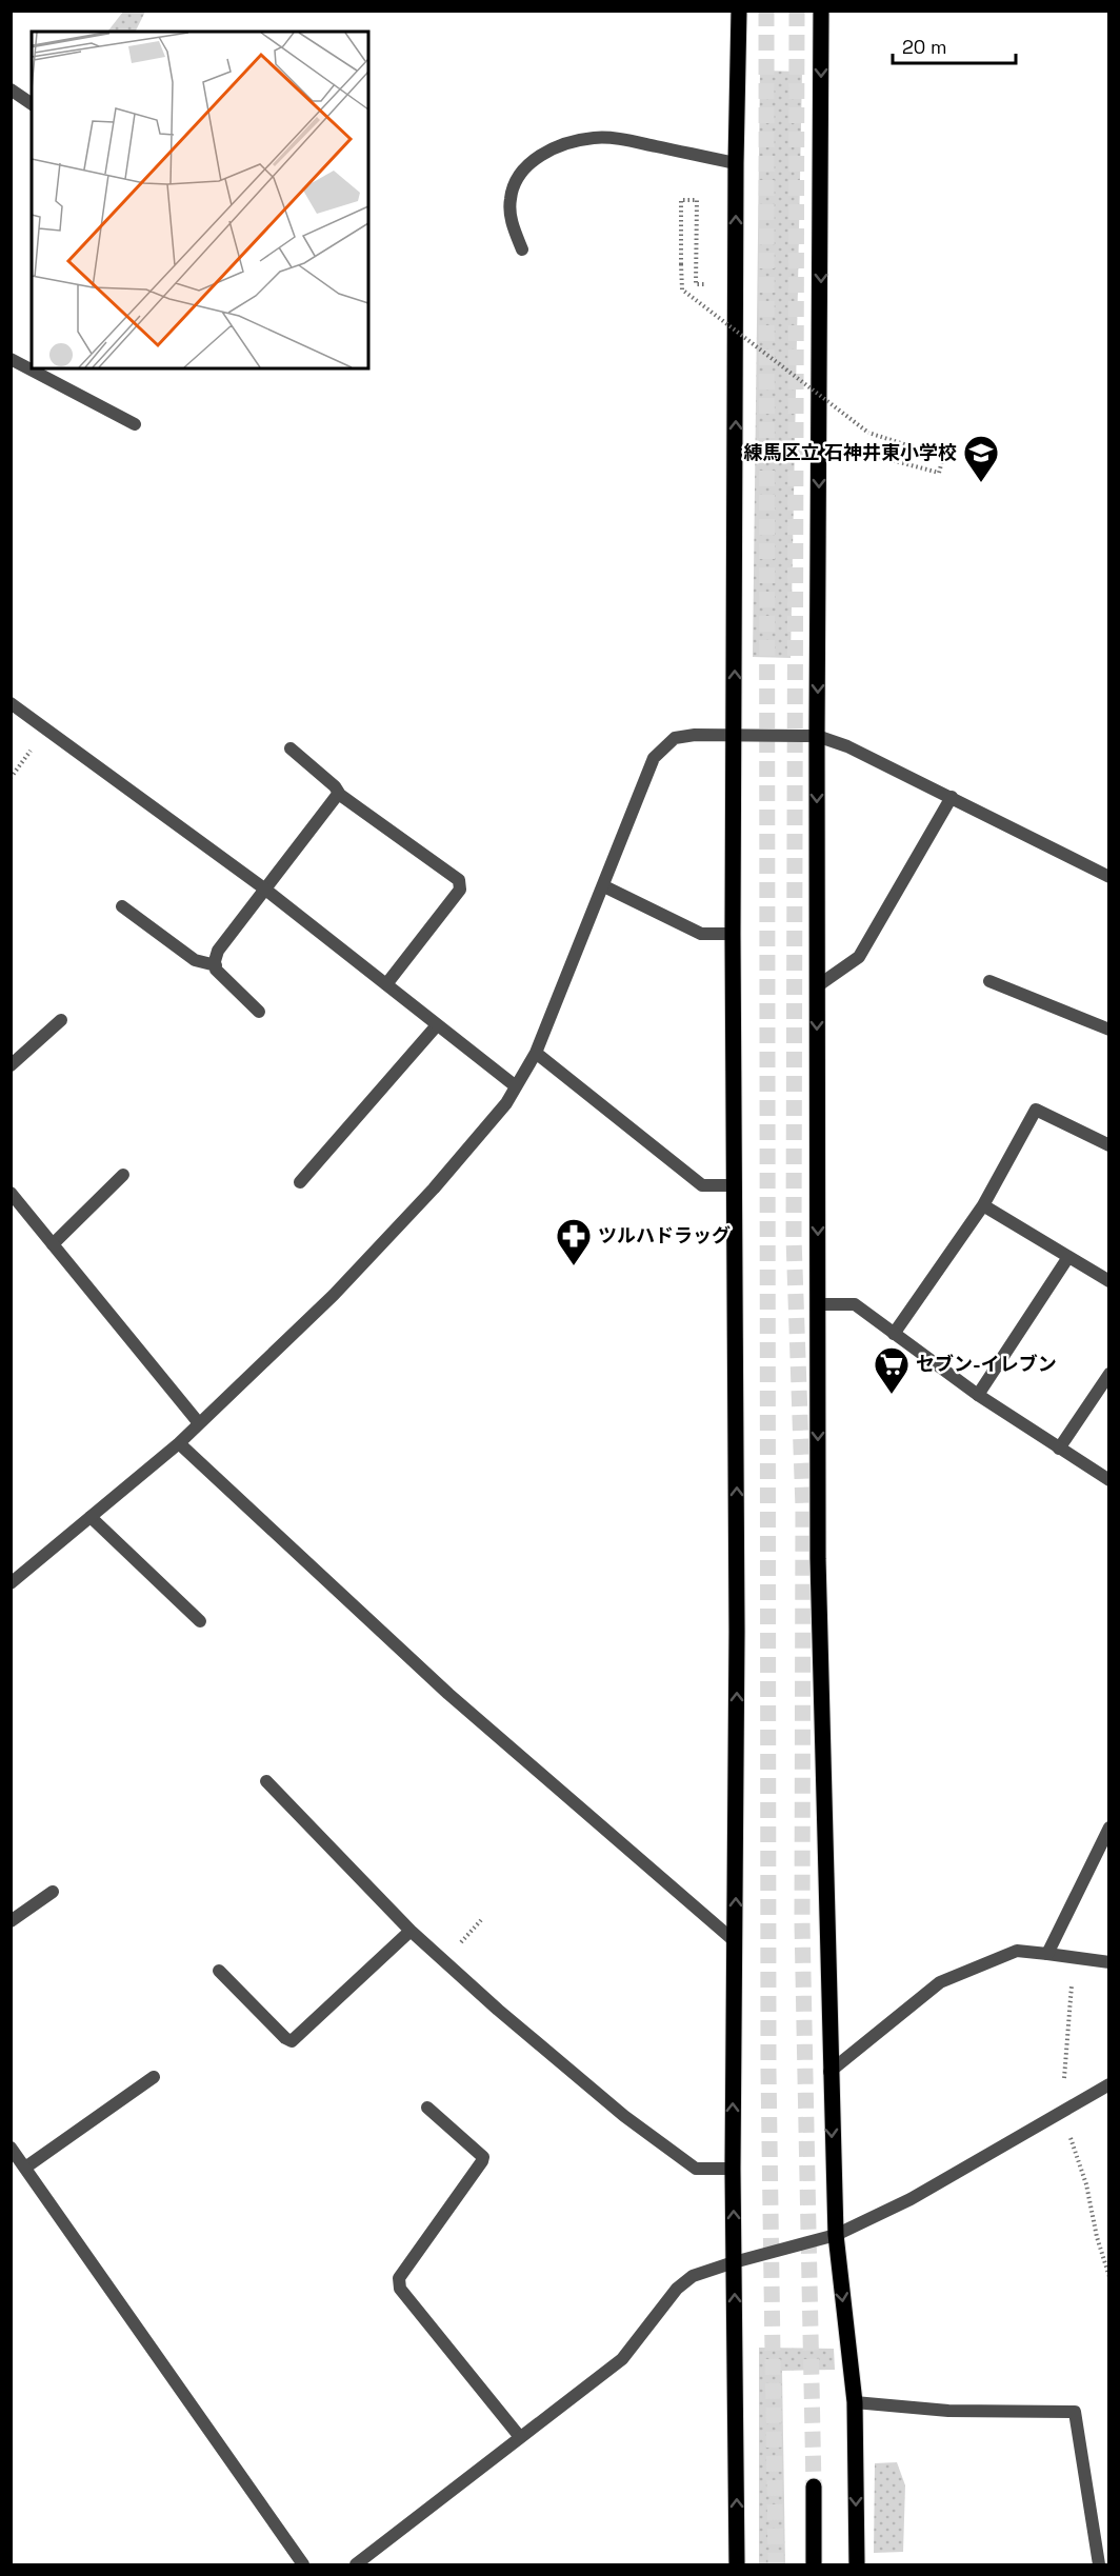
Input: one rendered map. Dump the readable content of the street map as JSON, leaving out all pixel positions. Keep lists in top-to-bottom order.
{
  "places": {
    "school or university": ["練馬区立 石神井東小学校"],
    "pharmacy": ["ツルハドラッグ"],
    "supermarket": ["セブン-イレブン"]
  },
  "scale_bar": "20 m"
}
